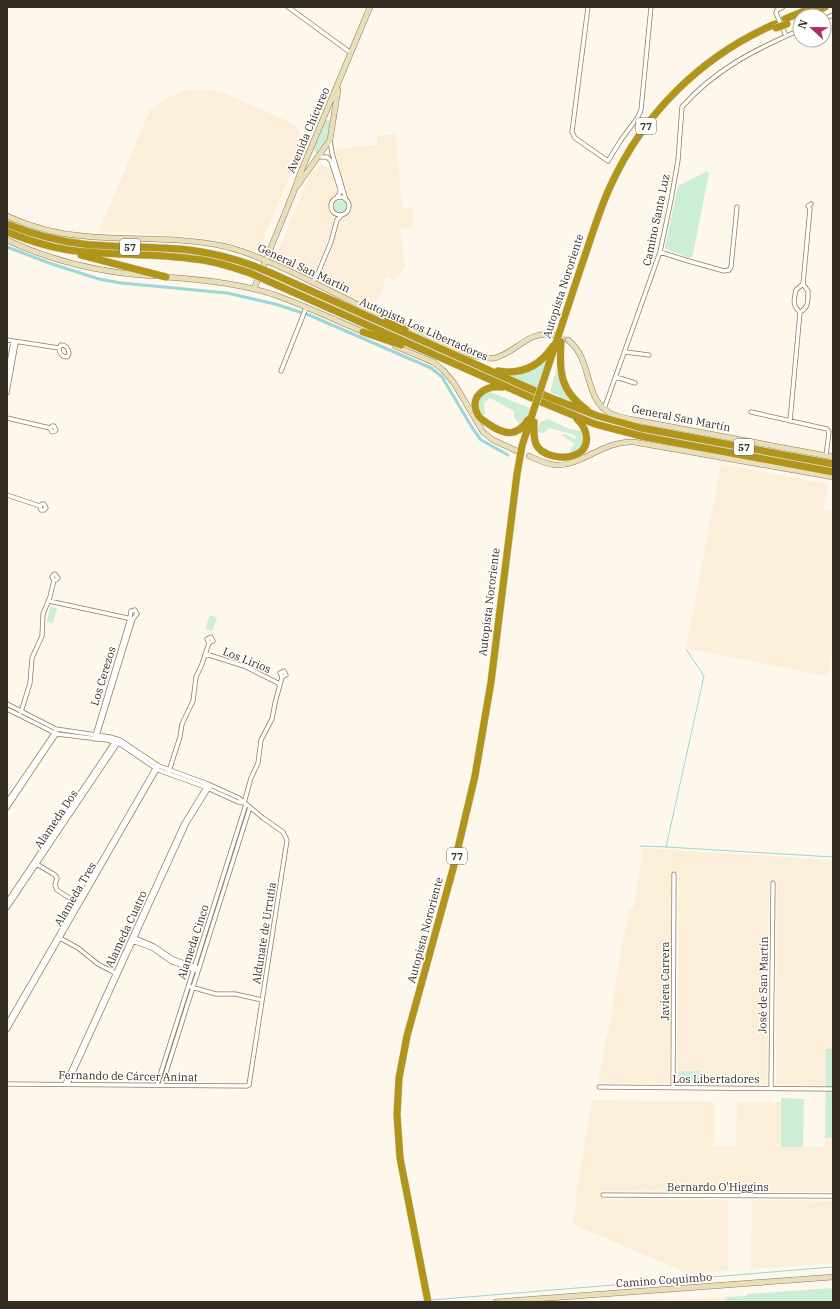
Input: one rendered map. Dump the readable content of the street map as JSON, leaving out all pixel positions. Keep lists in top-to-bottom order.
{
  "streets": {
    "highway": [
      "77",
      "57",
      "Autopista Nororiente",
      "Autopista Los Libertadores"
    ],
    "street": [
      "Avenida Chicureo",
      "Camino Santa Luz",
      "General San Martín",
      "Los Lirios",
      "Los Cerezos",
      "Alameda Dos",
      "Alameda Tres",
      "Alameda Cuatro",
      "Aldunate de Urrutia",
      "Alameda Cinco",
      "Javiera Carrera",
      "José de San Martín",
      "Fernando de Cárcer Aninat",
      "Los Libertadores",
      "Bernardo O'Higgins",
      "Camino Coquimbo"
    ]
  },
  "crossings": [
    ["Avenida Chicureo", "General San Martín"],
    ["Camino Santa Luz", "General San Martín"],
    ["General San Martín", "Autopista Nororiente"],
    ["Los Lirios", "Aldunate de Urrutia"],
    ["Los Lirios", "Alameda Cinco"],
    ["Los Cerezos", "Aldunate de Urrutia"],
    ["Alameda Dos", "Aldunate de Urrutia"],
    ["Alameda Tres", "Aldunate de Urrutia"],
    ["Alameda Cuatro", "Aldunate de Urrutia"],
    ["Alameda Cuatro", "Fernando de Cárcer Aninat"],
    ["Aldunate de Urrutia", "Alameda Cinco"],
    ["Aldunate de Urrutia", "Fernando de Cárcer Aninat"],
    ["Alameda Cinco", "Fernando de Cárcer Aninat"],
    ["Javiera Carrera", "Los Libertadores"],
    ["José de San Martín", "Los Libertadores"]
  ],
  "north": "left"
}
